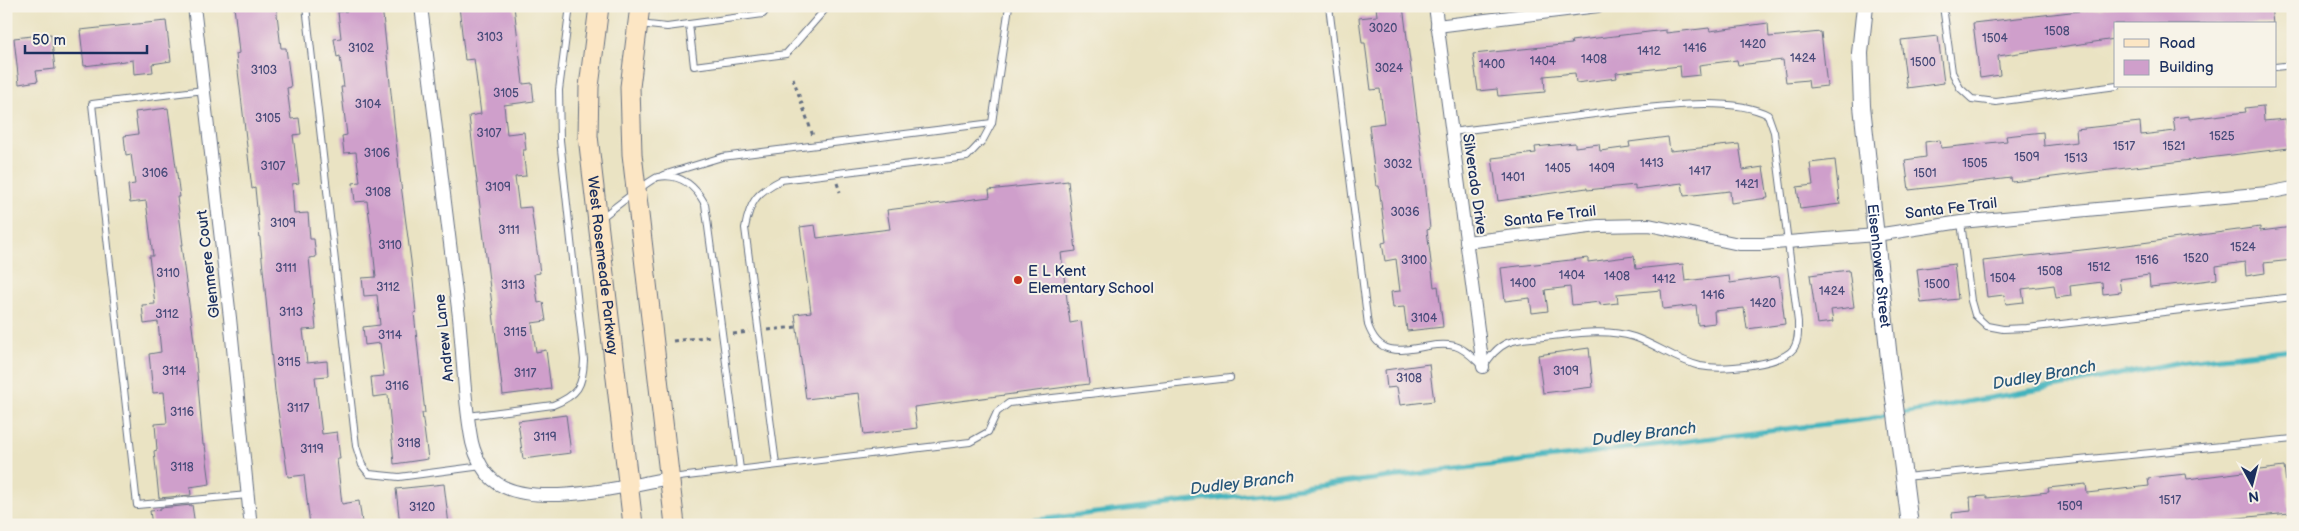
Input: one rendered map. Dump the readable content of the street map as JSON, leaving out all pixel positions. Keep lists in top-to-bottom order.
{
  "streets": {
    "main road": ["West Rosemeade Parkway"],
    "street": [
      "Silverado Drive",
      "Santa Fe Trail",
      "Glenmere Court",
      "Eisenhower Street",
      "Andrew Lane"
    ]
  },
  "crossings": [
    ["Silverado Drive", "Santa Fe Trail"],
    ["Santa Fe Trail", "Eisenhower Street"],
    ["West Rosemeade Parkway", "Andrew Lane"]
  ],
  "water": ["Dudley Branch"],
  "places": ["E L Kent Elementary School"],
  "house_numbers": [
    "3020",
    "1508",
    "3103",
    "1504",
    "1420",
    "3102",
    "1416",
    "1412",
    "1424",
    "1408",
    "1404",
    "1500",
    "1400",
    "3024",
    "3103",
    "3105",
    "3104",
    "3105",
    "3107",
    "1525",
    "1517",
    "1521",
    "3106",
    "1509",
    "1513",
    "1413",
    "1505",
    "3032",
    "3107",
    "1405",
    "1409",
    "1417",
    "3106",
    "1501",
    "1401",
    "1421",
    "3109",
    "3108",
    "3036",
    "3109",
    "3111",
    "3110",
    "1524",
    "1520",
    "3100",
    "1516",
    "1512",
    "3111",
    "1508",
    "3110",
    "1404",
    "1408",
    "1504",
    "1412",
    "1400",
    "1500",
    "3113",
    "3112",
    "1424",
    "1416",
    "1420",
    "3113",
    "3112",
    "3104",
    "3115",
    "3114",
    "3115",
    "3114",
    "3109",
    "3117",
    "3108",
    "3116",
    "3117",
    "3116",
    "3119",
    "3118",
    "3119",
    "3118",
    "1517",
    "1509",
    "3120"
  ],
  "legend": ["Road", "Building"],
  "scale_bar": "50 m",
  "north": "bottom"
}
